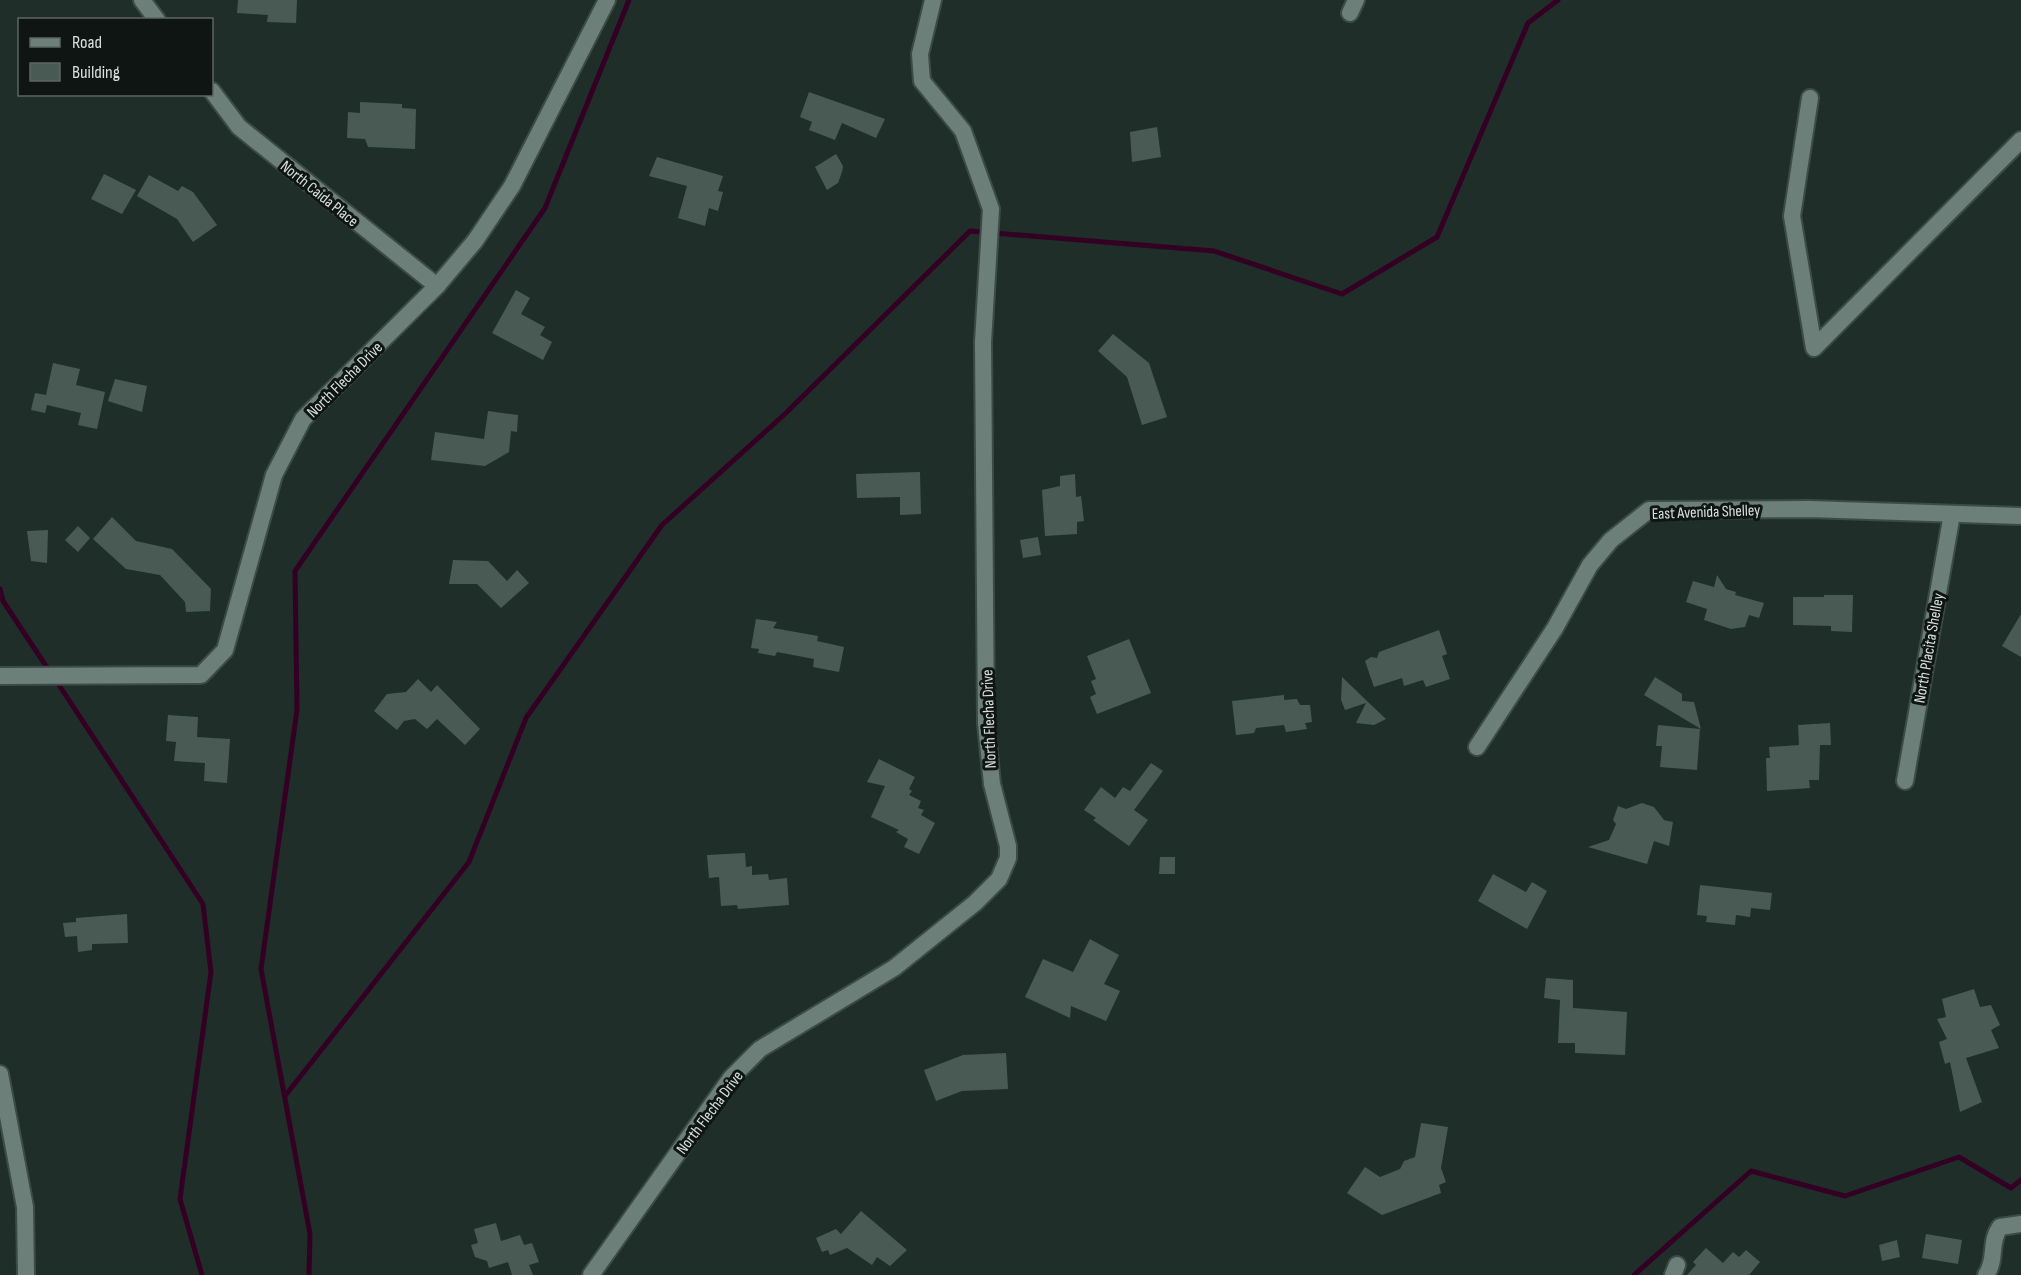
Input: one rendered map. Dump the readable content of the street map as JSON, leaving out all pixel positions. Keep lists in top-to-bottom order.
{
  "streets": {
    "street": [
      "North Caida Place",
      "North Flecha Drive",
      "East Avenida Shelley",
      "North Placita Shelley"
    ]
  },
  "crossings": [
    ["North Caida Place", "North Flecha Drive"],
    ["East Avenida Shelley", "North Placita Shelley"]
  ],
  "legend": ["Road", "Building"]
}
